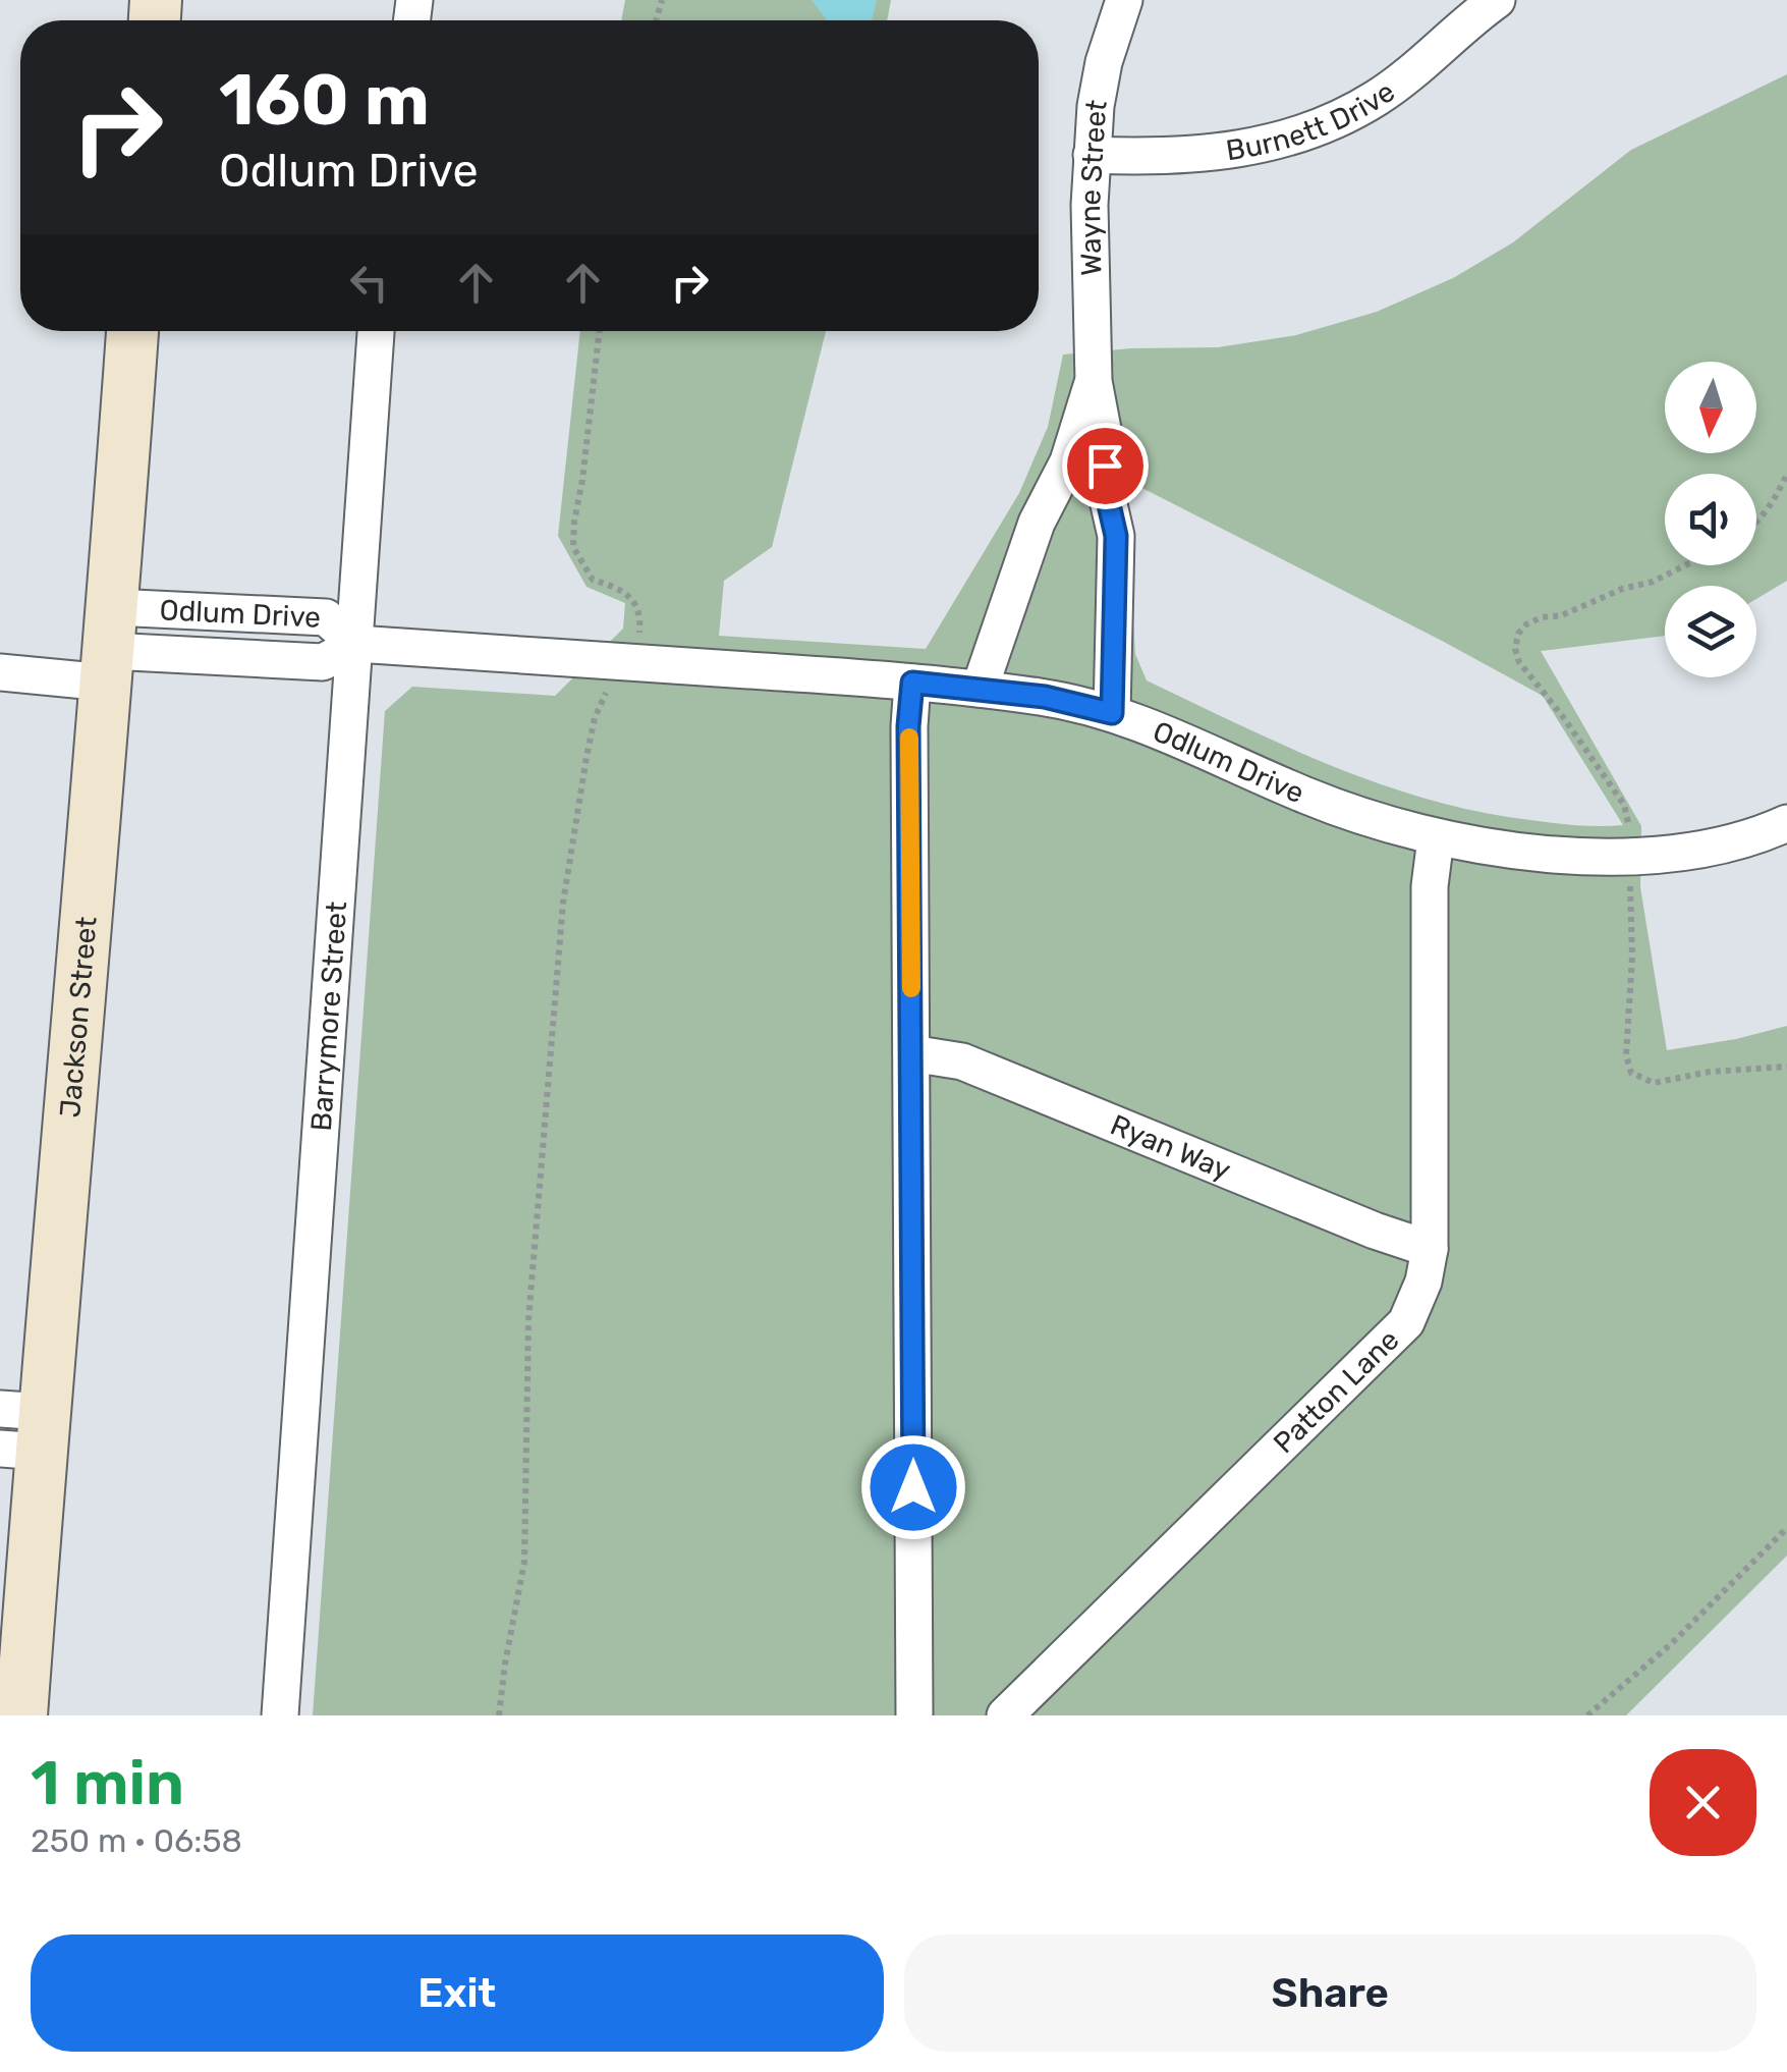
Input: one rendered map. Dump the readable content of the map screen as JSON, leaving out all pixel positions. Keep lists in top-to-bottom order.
{
  "streets": {
    "main road": ["Jackson Street"],
    "street": [
      "Burnett Drive",
      "Wayne Street",
      "Odlum Drive",
      "Barrymore Street",
      "Ryan Way",
      "Patton Lane"
    ]
  },
  "crossings": [
    ["Burnett Drive", "Wayne Street"],
    ["Wayne Street", "Odlum Drive"],
    ["Odlum Drive", "Jackson Street"],
    ["Odlum Drive", "Barrymore Street"],
    ["Odlum Drive", "Patton Lane"],
    ["Ryan Way", "Patton Lane"]
  ],
  "north": "bottom",
  "page": {
    "turn": ["160 m", "Odlum Drive"],
    "heading": ["1 min", "250 m · 06:58"],
    "buttons": ["Exit", "Share"]
  }
}
